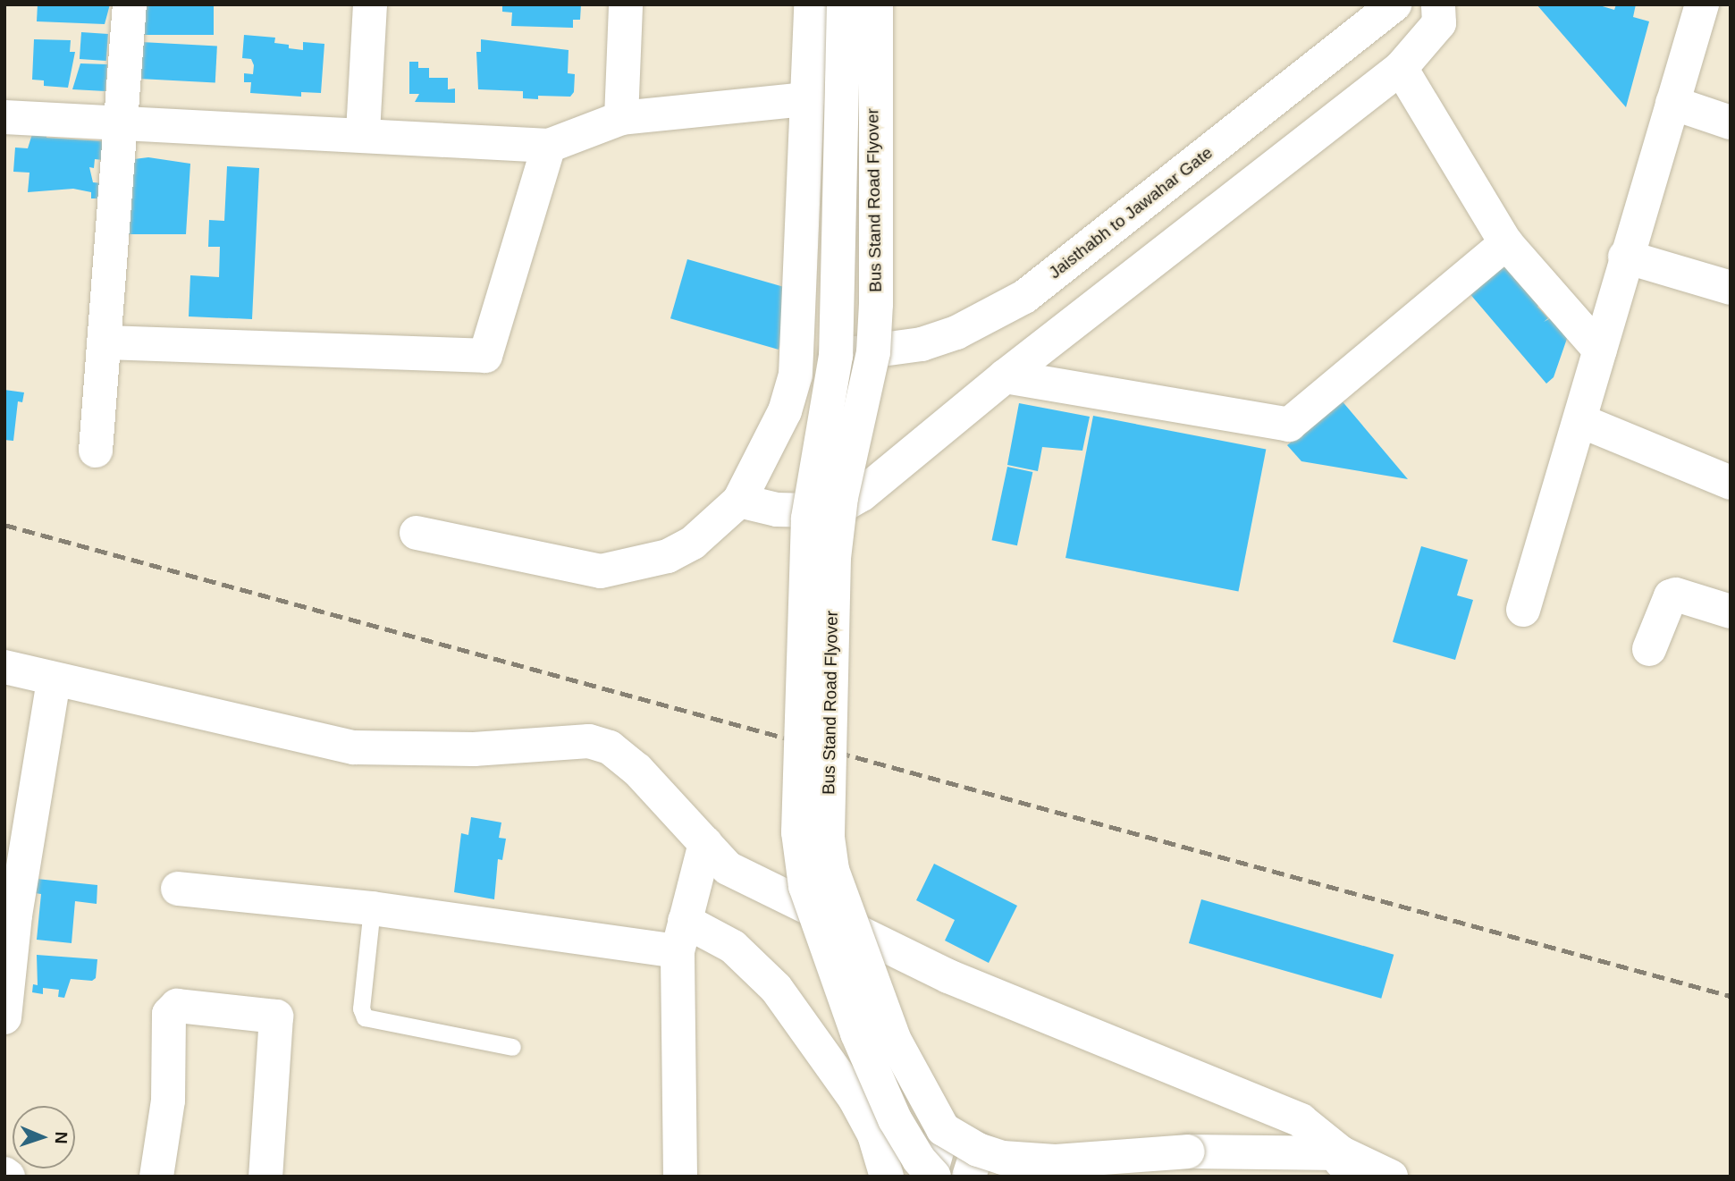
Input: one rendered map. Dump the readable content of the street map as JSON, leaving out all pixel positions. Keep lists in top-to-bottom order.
{
  "streets": {
    "street": ["Bus Stand Road Flyover", "Jaisthabh to Jawahar Gate"]
  },
  "crossings": [
    ["Bus Stand Road Flyover", "Jaisthabh to Jawahar Gate"]
  ],
  "north": "right"
}
